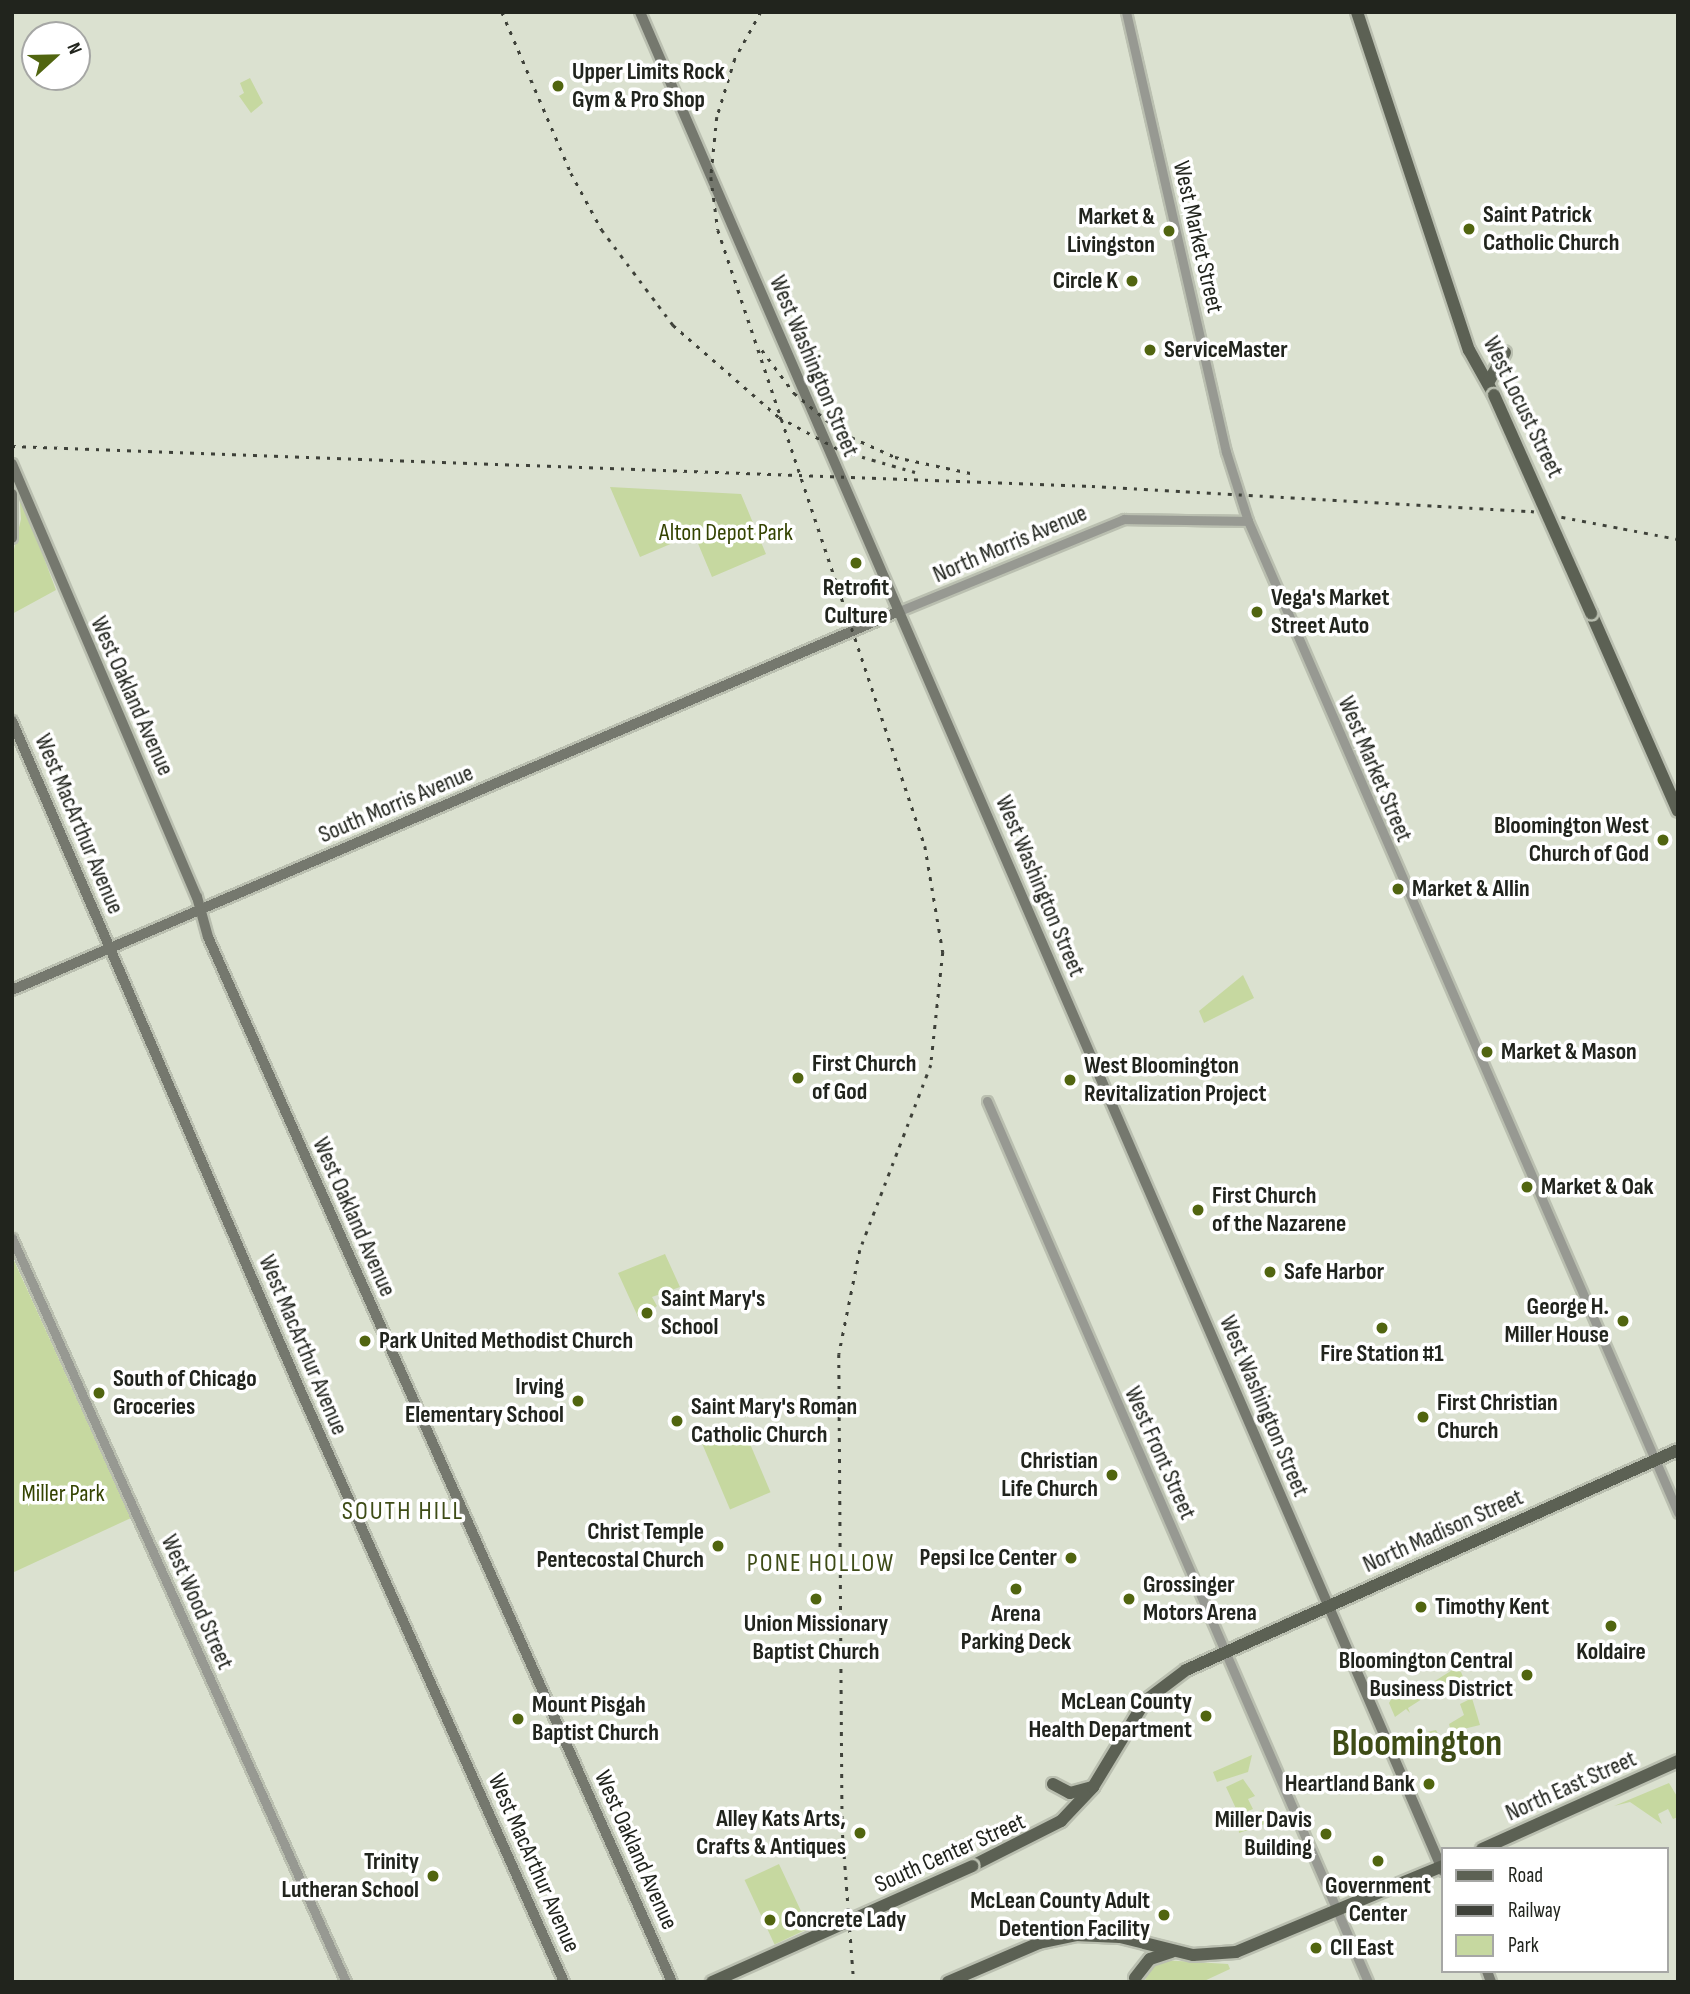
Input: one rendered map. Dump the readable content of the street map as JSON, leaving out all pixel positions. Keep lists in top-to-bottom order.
{
  "streets": {
    "main road": [
      "West Washington Street",
      "West Locust Street",
      "North Morris Avenue",
      "West Oakland Avenue",
      "South Morris Avenue",
      "West MacArthur Avenue",
      "North Madison Street",
      "North East Street",
      "South Center Street"
    ],
    "street": ["West Market Street", "West Front Street", "West Wood Street"]
  },
  "crossings": [
    ["West Market Street", "North Morris Avenue"],
    ["West Market Street", "North Madison Street"],
    ["West Washington Street", "North Morris Avenue"],
    ["West Washington Street", "North Madison Street"],
    ["North Morris Avenue", "South Morris Avenue"],
    ["West Oakland Avenue", "South Morris Avenue"],
    ["South Morris Avenue", "West MacArthur Avenue"],
    ["West Front Street", "North Madison Street"],
    ["North Madison Street", "South Center Street"]
  ],
  "districts": ["SOUTH HILL", "PONE HOLLOW", "Bloomington"],
  "parks": ["Alton Depot Park", "Miller Park"],
  "places": [
    "Upper Limits Rock Gym & Pro Shop",
    "Saint Patrick Catholic Church",
    "Market & Livingston",
    "Circle K",
    "ServiceMaster",
    "Retrofit Culture",
    "Vega's Market Street Auto",
    "Bloomington West Church of God",
    "Market & Allin",
    "Market & Mason",
    "First Church of God",
    "West Bloomington Revitalization Project",
    "Market & Oak",
    "First Church of the Nazarene",
    "Safe Harbor",
    "Saint Mary's School",
    "George H. Miller House",
    "Fire Station #1",
    "Park United Methodist Church",
    "South of Chicago Groceries",
    "Irving Elementary School",
    "First Christian Church",
    "Saint Mary's Roman Catholic Church",
    "Christian Life Church",
    "Christ Temple Pentecostal Church",
    "Pepsi Ice Center",
    "Arena Parking Deck",
    "Union Missionary Baptist Church",
    "Grossinger Motors Arena",
    "Timothy Kent",
    "Koldaire",
    "Bloomington Central Business District",
    "McLean County Health Department",
    "Mount Pisgah Baptist Church",
    "Heartland Bank",
    "Alley Kats Arts, Crafts & Antiques",
    "Miller Davis Building",
    "Government Center",
    "Trinity Lutheran School",
    "McLean County Adult Detention Facility",
    "Concrete Lady",
    "CII East"
  ],
  "legend": ["Road", "Railway", "Park"],
  "north": "right"
}
